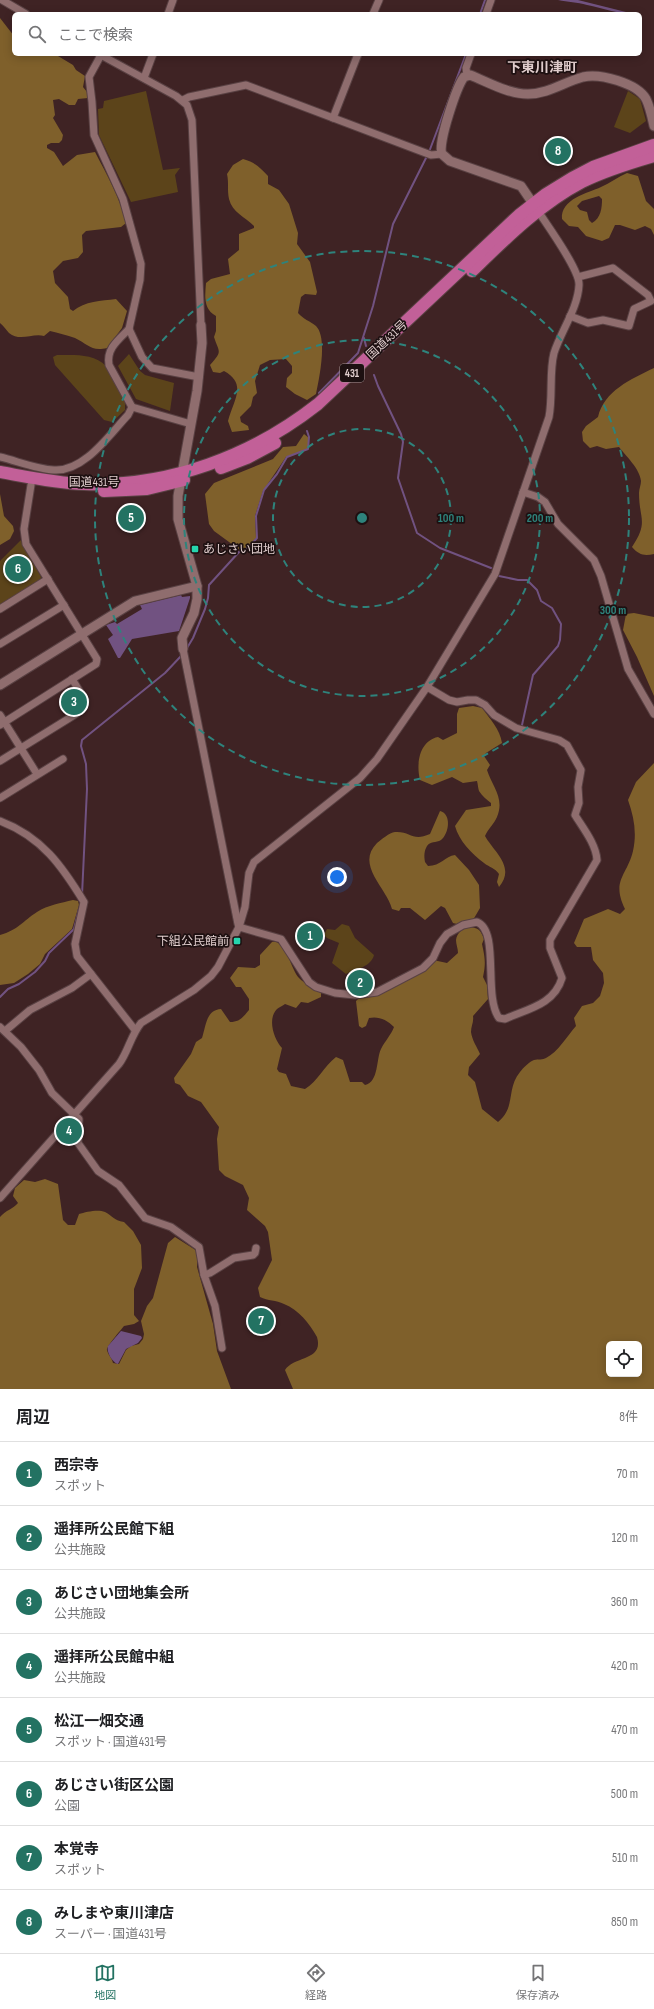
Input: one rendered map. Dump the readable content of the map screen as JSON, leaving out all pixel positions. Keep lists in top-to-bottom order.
{
  "streets": {
    "highway": ["国道431号", "431"]
  },
  "districts": ["下東川津町"],
  "places": {
    "transit": ["あじさい団地", "下組公民館前"]
  },
  "page": {
    "search": "ここで検索",
    "pins": [
      "8",
      "5",
      "6",
      "3",
      "1",
      "2",
      "4",
      "7"
    ],
    "heading": ["周辺", "8件"],
    "list": [
      {
        "mark": "1",
        "name": "西宗寺",
        "note": "スポット",
        "value": "70 m"
      },
      {
        "mark": "2",
        "name": "遥拝所公民館下組",
        "note": "公共施設",
        "value": "120 m"
      },
      {
        "mark": "3",
        "name": "あじさい団地集会所",
        "note": "公共施設",
        "value": "360 m"
      },
      {
        "mark": "4",
        "name": "遥拝所公民館中組",
        "note": "公共施設",
        "value": "420 m"
      },
      {
        "mark": "5",
        "name": "松江一畑交通",
        "note": "スポット · 国道431号",
        "value": "470 m"
      },
      {
        "mark": "6",
        "name": "あじさい街区公園",
        "note": "公園",
        "value": "500 m"
      },
      {
        "mark": "7",
        "name": "本覚寺",
        "note": "スポット",
        "value": "510 m"
      },
      {
        "mark": "8",
        "name": "みしまや東川津店",
        "note": "スーパー · 国道431号",
        "value": "850 m"
      }
    ],
    "nav": ["地図", "経路", "保存済み"]
  },
  "rings": ["100 m", "200 m", "300 m"]
}
